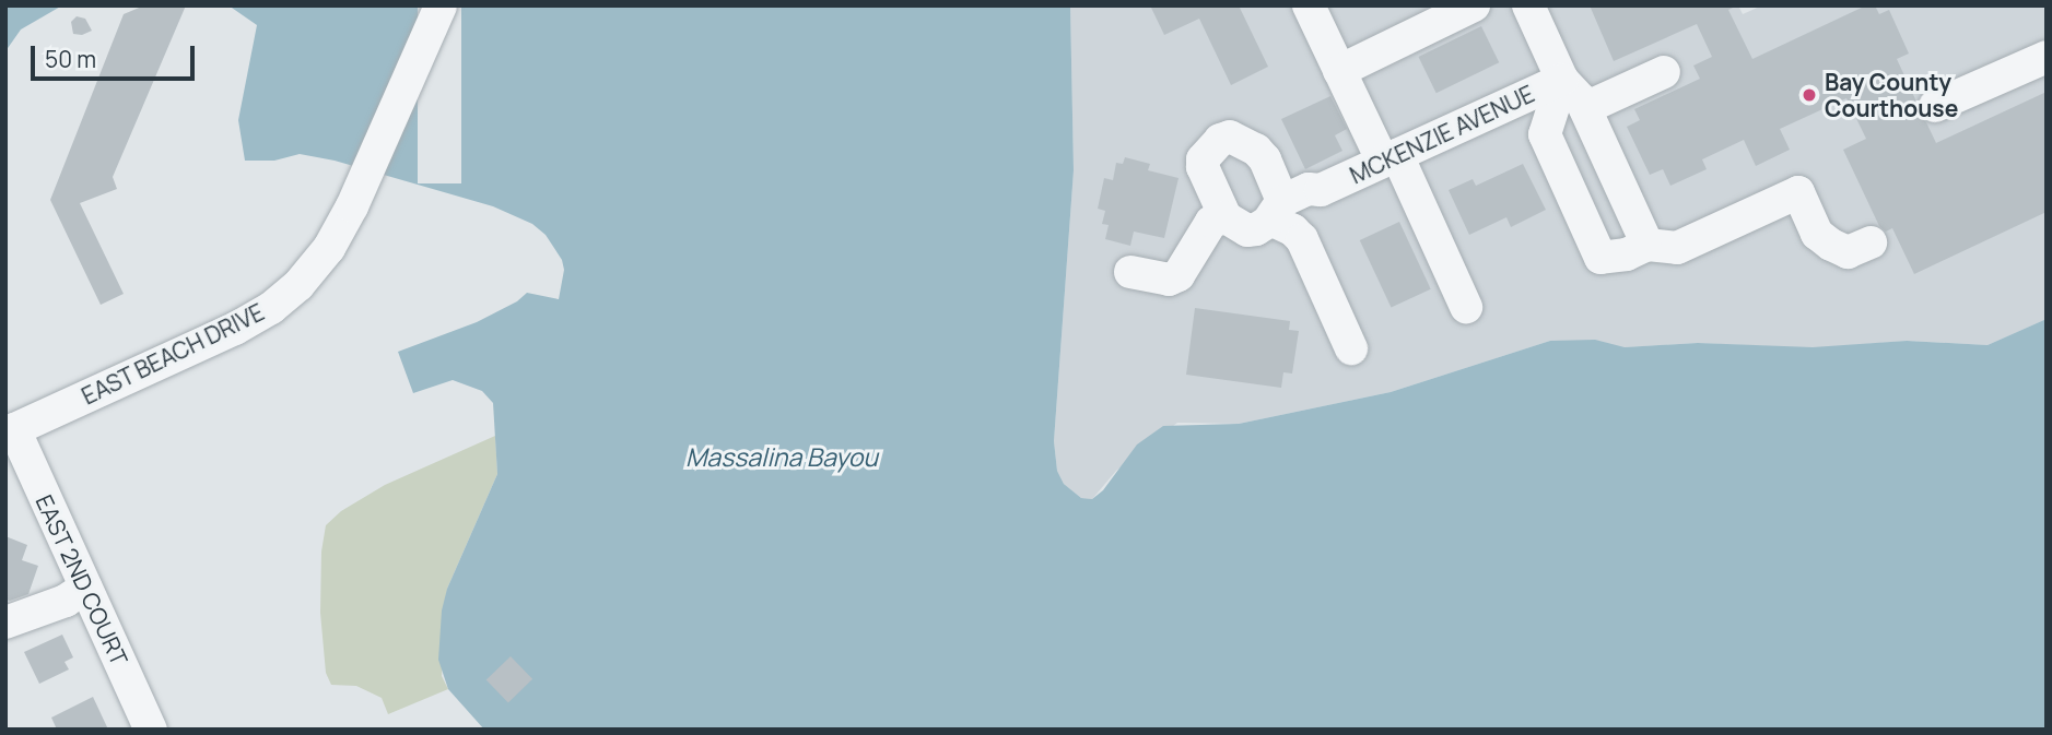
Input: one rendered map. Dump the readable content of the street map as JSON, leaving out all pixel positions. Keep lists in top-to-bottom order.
{
  "streets": {
    "street": ["MCKENZIE AVENUE", "EAST BEACH DRIVE", "EAST 2ND COURT"]
  },
  "crossings": [
    ["EAST BEACH DRIVE", "EAST 2ND COURT"]
  ],
  "water": ["Massalina Bayou"],
  "places": ["Bay County Courthouse"],
  "scale_bar": "50 m"
}
